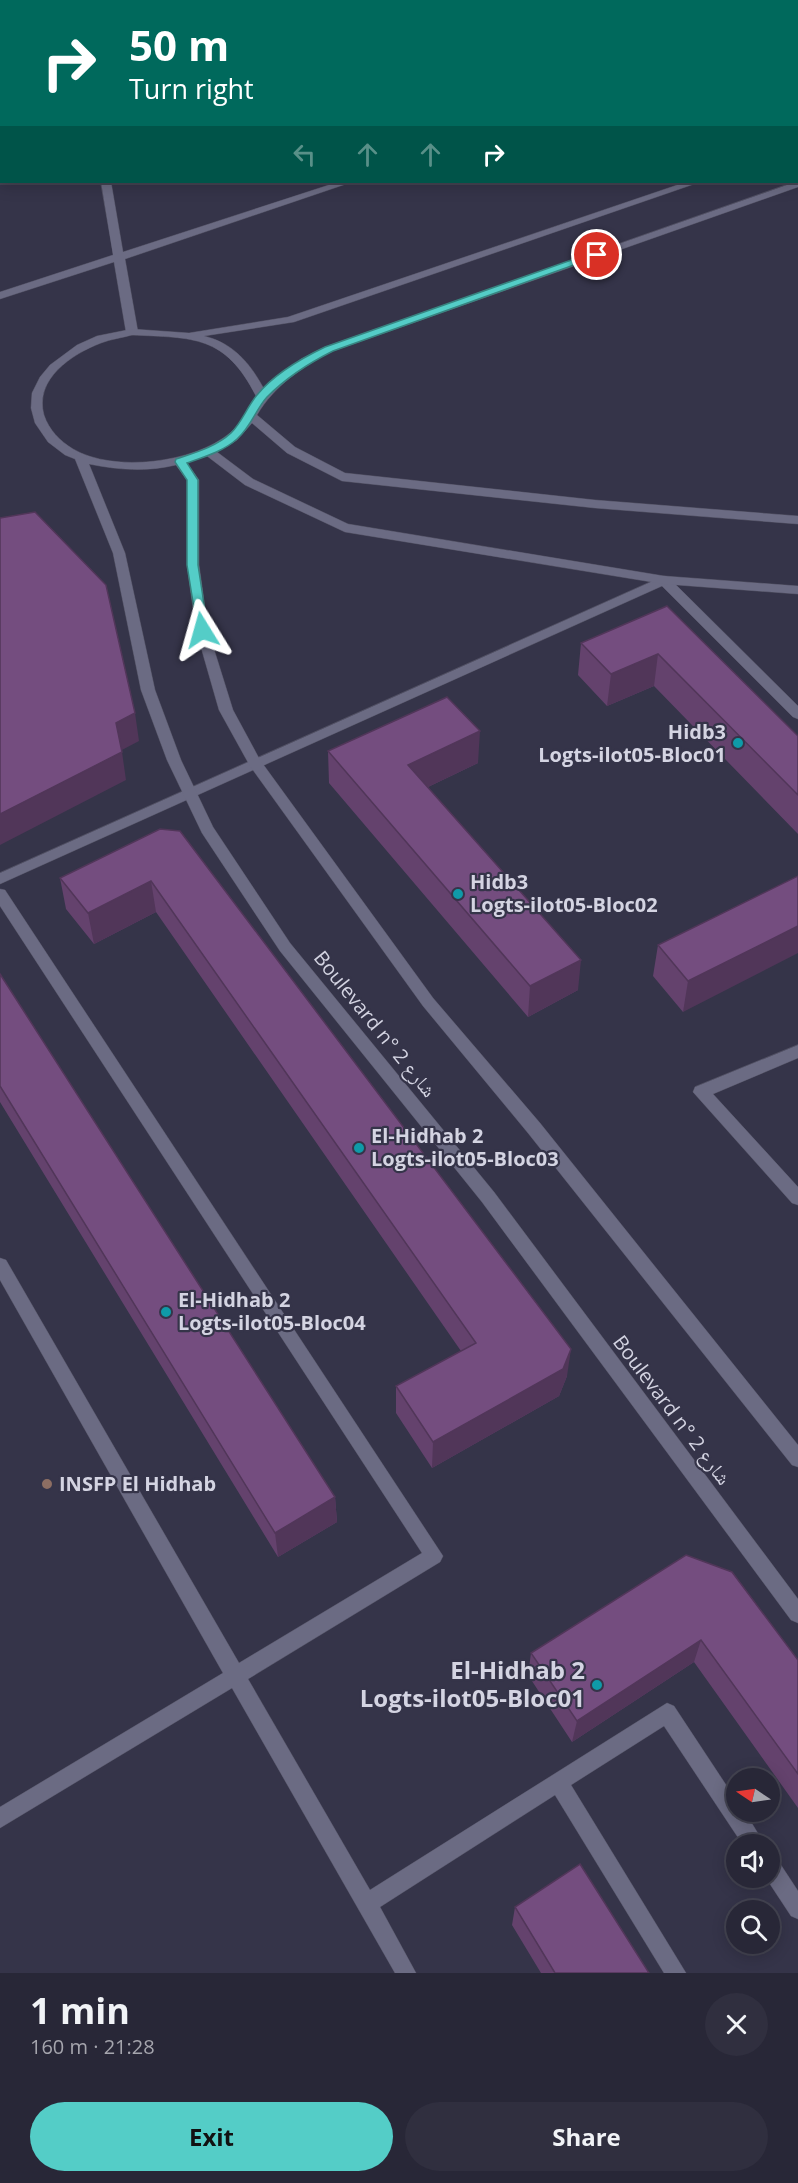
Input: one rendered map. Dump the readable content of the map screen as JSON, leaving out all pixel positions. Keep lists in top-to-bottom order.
{
  "streets": {
    "main road": ["Boulevard n° شارع 2"]
  },
  "places": [
    "Hidb3 Logts-ilot05-Bloc01",
    "Hidb3 Logts-ilot05-Bloc02",
    "El-Hidhab 2 Logts-ilot05-Bloc03",
    "El-Hidhab 2 Logts-ilot05-Bloc04",
    "INSFP El Hidhab",
    "El-Hidhab 2 Logts-ilot05-Bloc01"
  ],
  "north": "left",
  "page": {
    "turn": ["50 m", "Turn right"],
    "heading": ["1 min", "160 m · 21:28"],
    "buttons": ["Exit", "Share"]
  }
}
